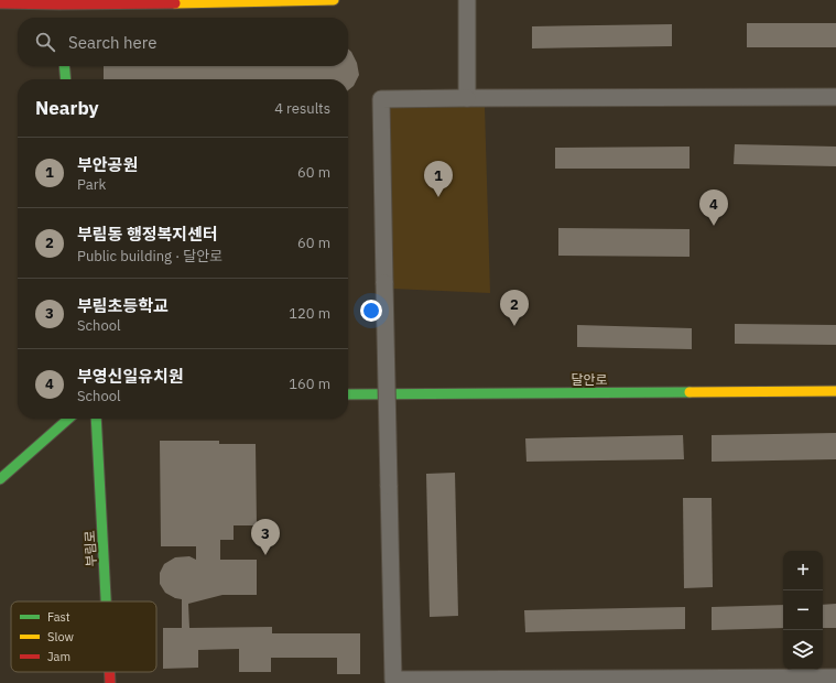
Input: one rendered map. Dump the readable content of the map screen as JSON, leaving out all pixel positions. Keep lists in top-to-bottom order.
{
  "streets": {
    "street": ["달안로", "부림로"]
  },
  "legend": ["Fast", "Slow", "Jam"],
  "page": {
    "search": "Search here",
    "heading": ["Nearby", "4 results"],
    "list": [
      {
        "mark": "1",
        "name": "부안공원",
        "note": "Park",
        "value": "60 m"
      },
      {
        "mark": "2",
        "name": "부림동 행정복지센터",
        "note": "Public building · 달안로",
        "value": "60 m"
      },
      {
        "mark": "3",
        "name": "부림초등학교",
        "note": "School",
        "value": "120 m"
      },
      {
        "mark": "4",
        "name": "부영신일유치원",
        "note": "School",
        "value": "160 m"
      }
    ],
    "pins": [
      "1",
      "4",
      "2",
      "3"
    ],
    "map_buttons": ["+", "−"]
  }
}
